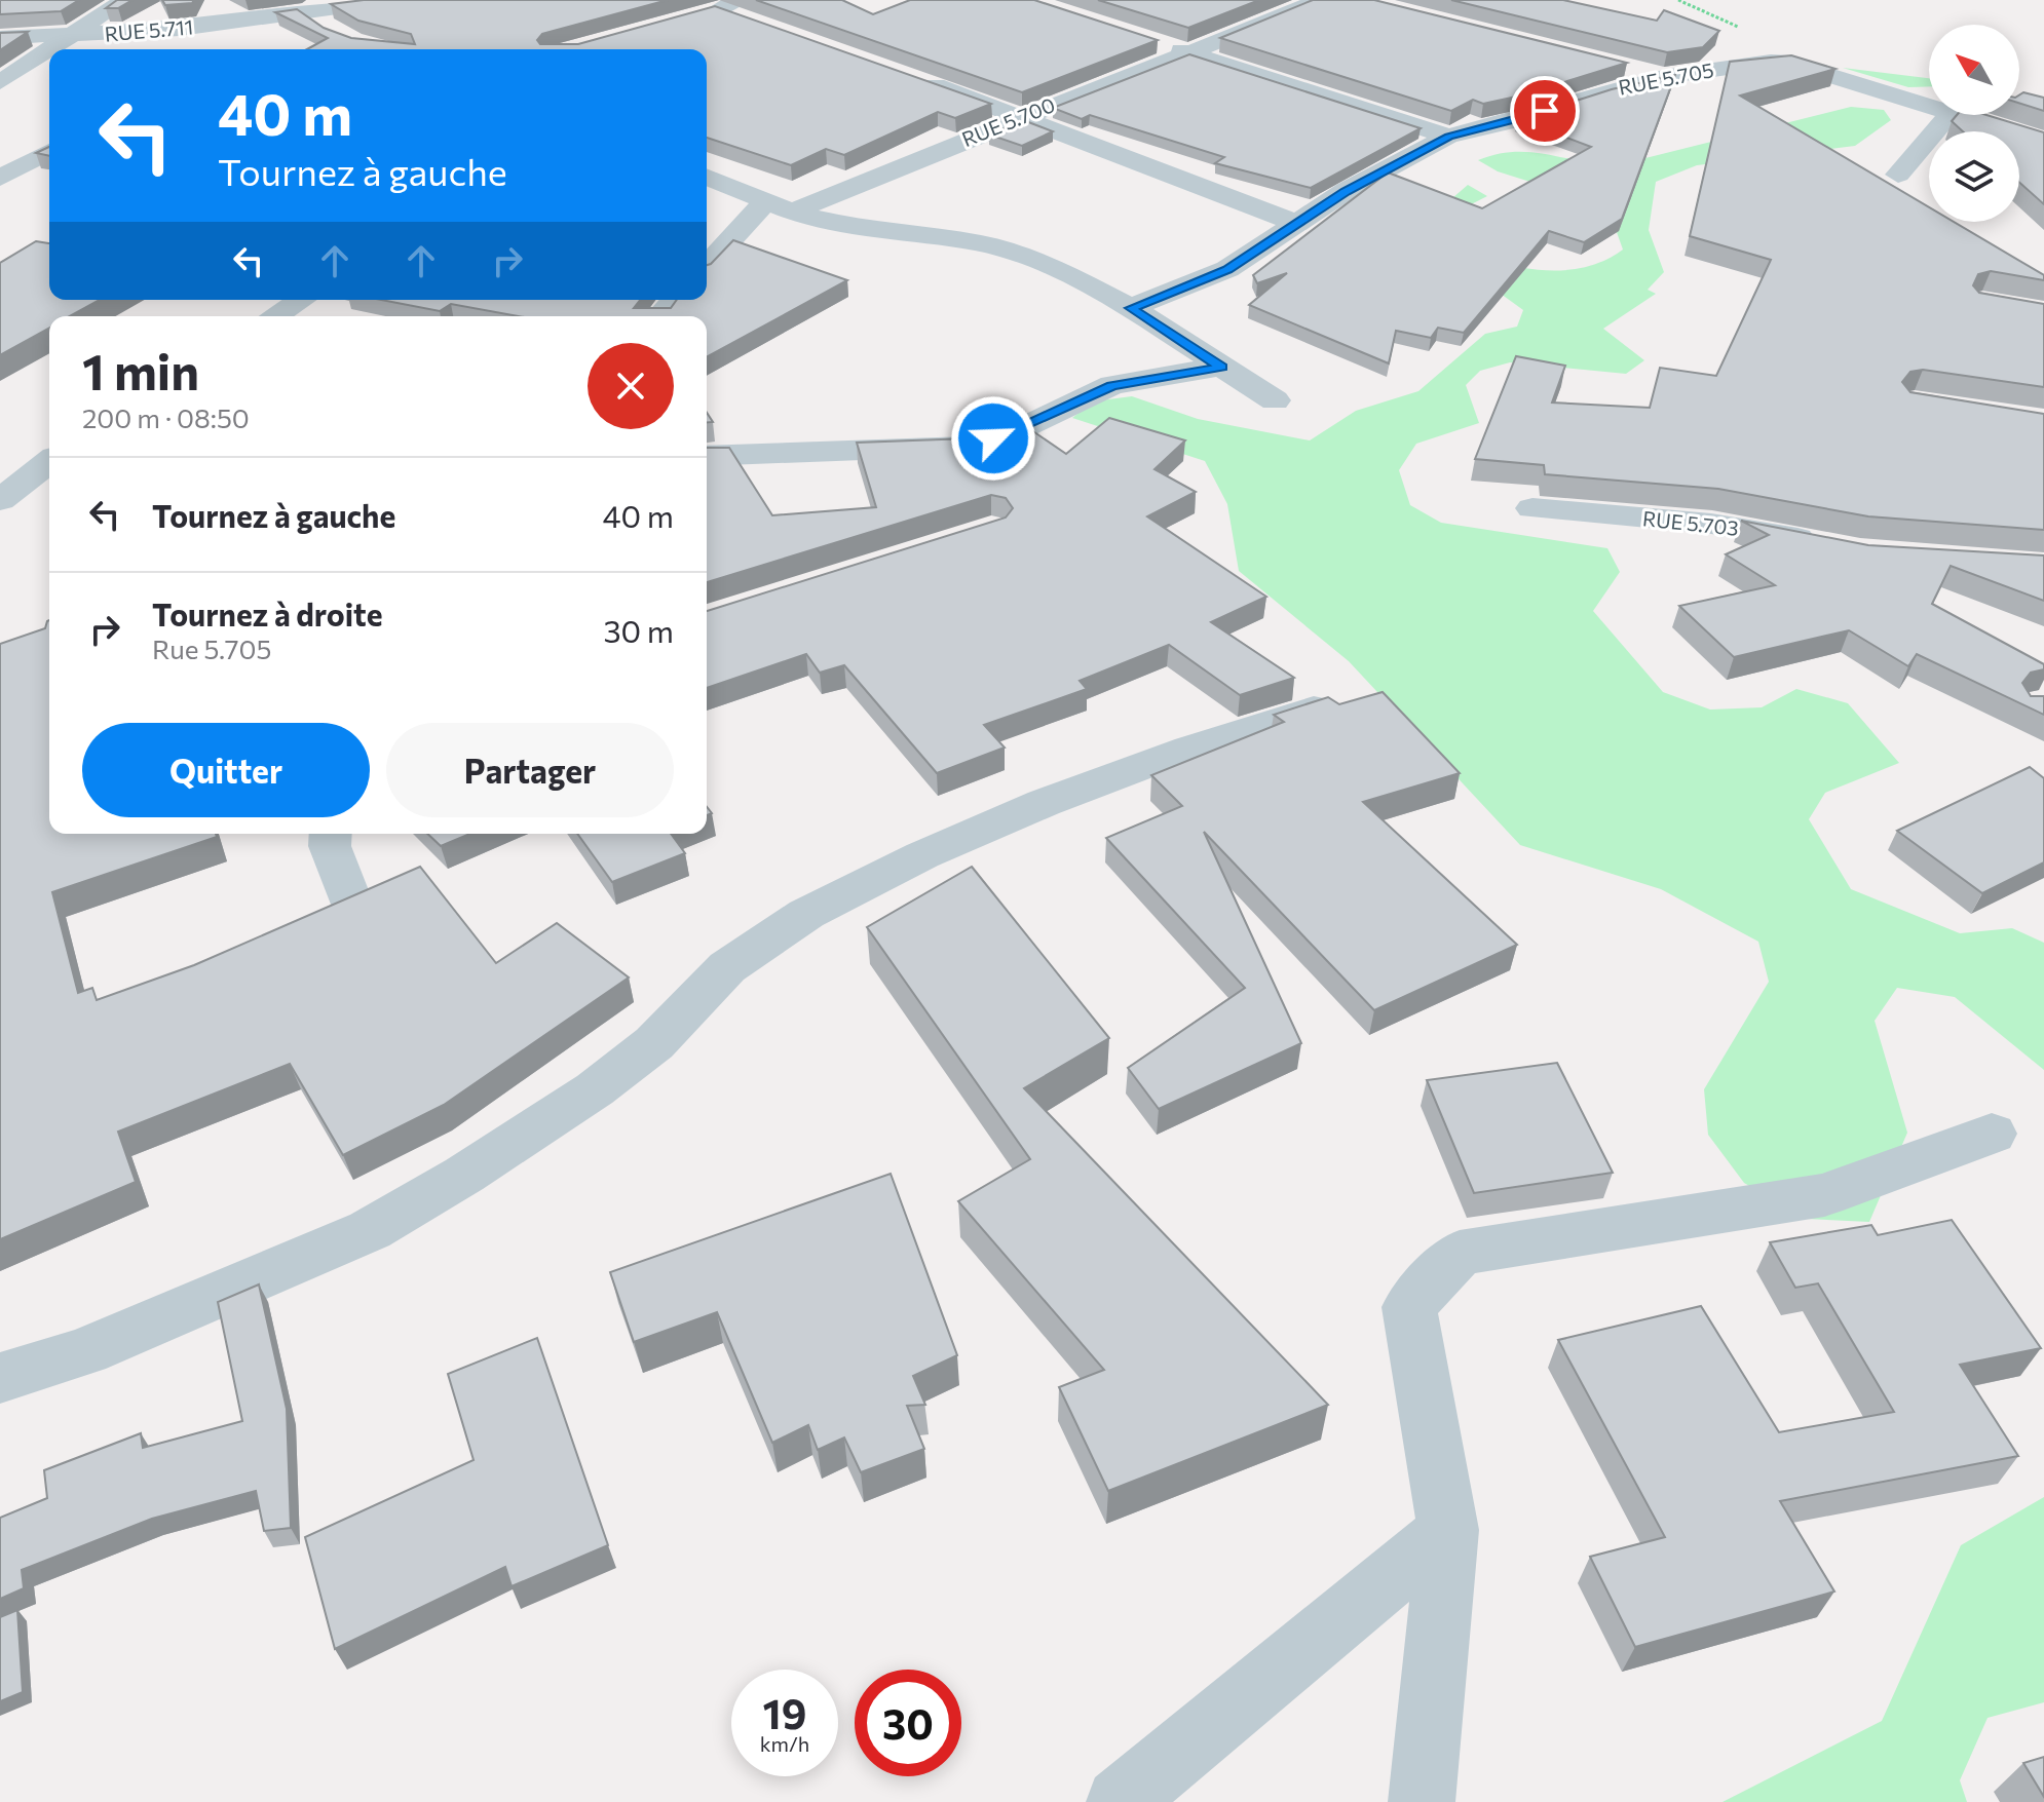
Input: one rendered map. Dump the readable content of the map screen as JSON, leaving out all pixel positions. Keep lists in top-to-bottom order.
{
  "streets": {
    "street": [
      "RUE 5.711",
      "RUE 5.705",
      "RUE 5.700",
      "RUE 5.703"
    ]
  },
  "north": "top left",
  "page": {
    "turn": ["40 m", "Tournez à gauche"],
    "heading": ["1 min", "200 m · 08:50"],
    "list": [
      {
        "name": "Tournez à gauche",
        "value": "40 m"
      },
      {
        "name": "Tournez à droite",
        "note": "Rue 5.705",
        "value": "30 m"
      }
    ],
    "buttons": ["Quitter", "Partager"],
    "speed": "19 km/h",
    "limit": "30"
  }
}
